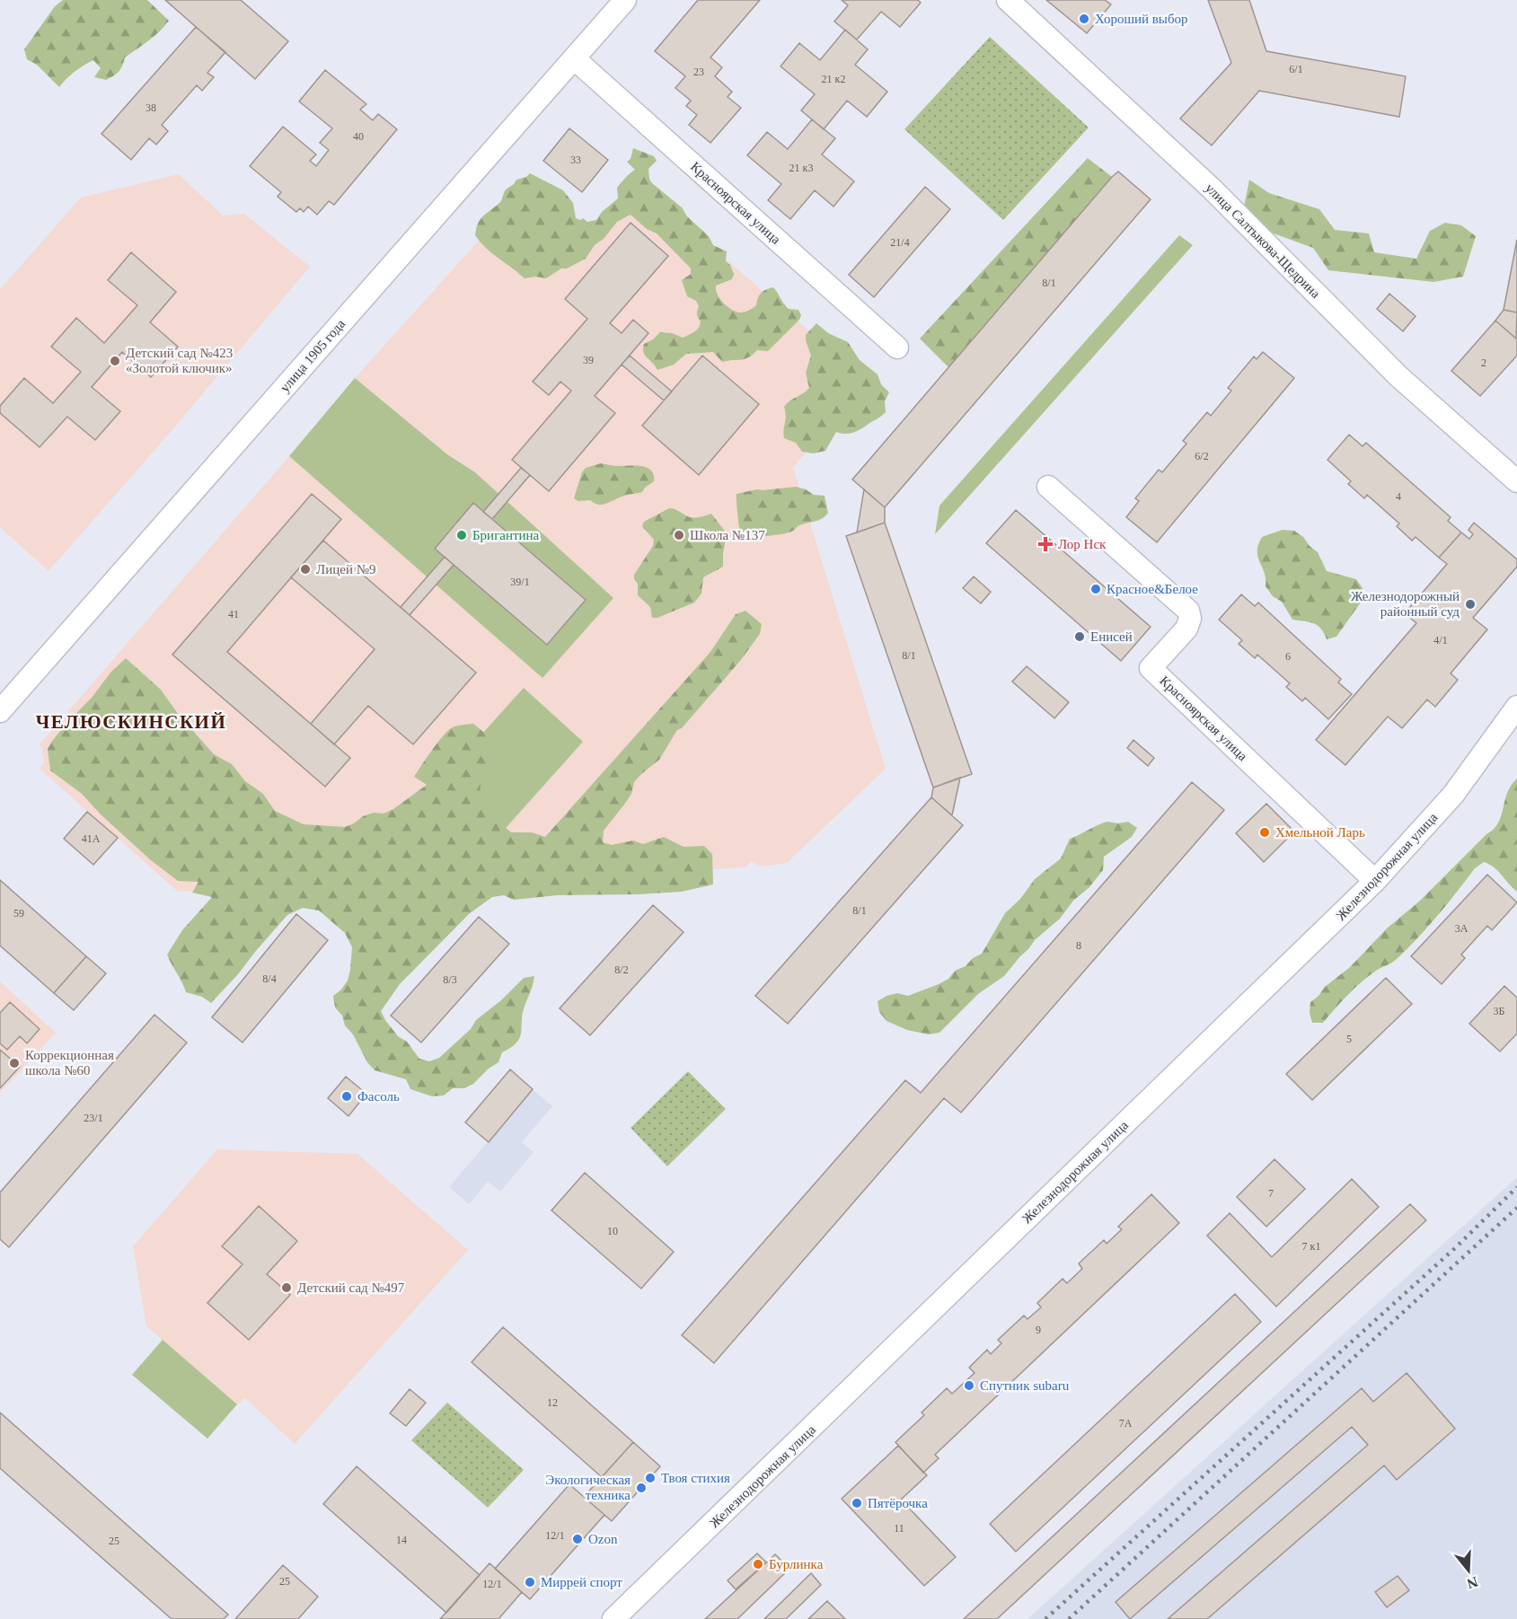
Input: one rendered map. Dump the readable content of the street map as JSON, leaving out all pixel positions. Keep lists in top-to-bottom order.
{
  "streets": {
    "street": [
      "Красноярская улица",
      "улица Салтыкова-Щедрина",
      "улица 1905 года",
      "Железнодорожная улица"
    ]
  },
  "crossings": [
    ["Красноярская улица", "улица 1905 года"],
    ["Красноярская улица", "Железнодорожная улица"]
  ],
  "districts": ["ЧЕЛЮСКИНСКИЙ"],
  "places": {
    "other": [
      "Хороший выбор",
      "Детский сад №423 «Золотой ключик»",
      "Бригантина",
      "Школа №137",
      "Лицей №9",
      "Красное&Белое",
      "Железнодорожный районный суд",
      "Енисей",
      "Хмельной Ларь",
      "Коррекционная школа №60",
      "Фасоль",
      "Детский сад №497",
      "Спутник subaru",
      "Твоя стихия",
      "Экологическая техника",
      "Пятёрочка",
      "Ozon",
      "Бурлинка",
      "Миррей спорт"
    ],
    "health": ["Лор Нск"]
  },
  "house_numbers": [
    "6/1",
    "23",
    "21 к2",
    "38",
    "40",
    "33",
    "21 к3",
    "21/4",
    "8/1",
    "39",
    "2",
    "6/2",
    "4",
    "39/1",
    "41",
    "4/1",
    "8/1",
    "6",
    "41А",
    "8/1",
    "59",
    "3А",
    "8",
    "8/2",
    "8/4",
    "8/3",
    "3Б",
    "5",
    "23/1",
    "7",
    "10",
    "7 к1",
    "9",
    "12",
    "7А",
    "11",
    "12/1",
    "14",
    "25",
    "25",
    "12/1"
  ],
  "north": "bottom"
}
